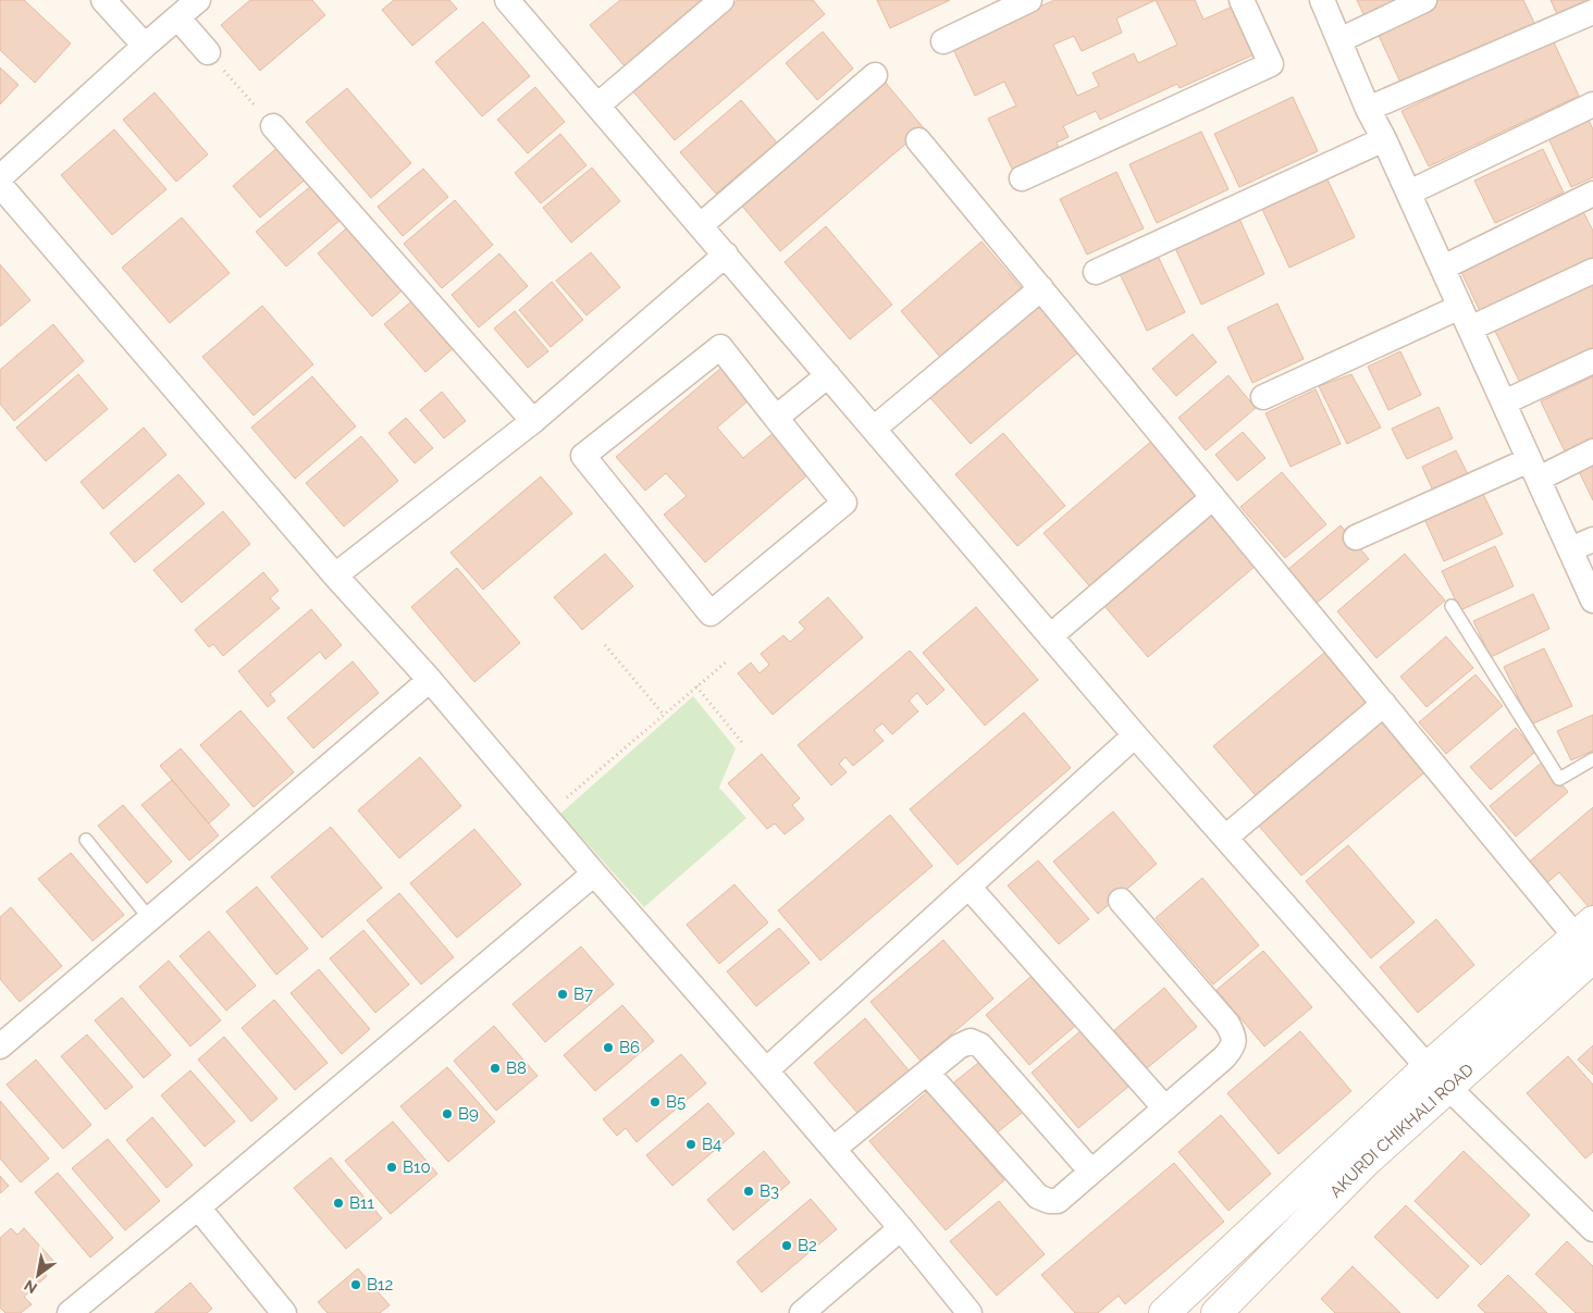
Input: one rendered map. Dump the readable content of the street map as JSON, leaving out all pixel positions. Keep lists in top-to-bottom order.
{
  "streets": {
    "main road": ["AKURDI CHIKHALI ROAD"]
  },
  "places": [
    "B7",
    "B6",
    "B8",
    "B5",
    "B9",
    "B4",
    "B10",
    "B3",
    "B11",
    "B2",
    "B12"
  ],
  "north": "bottom left"
}
